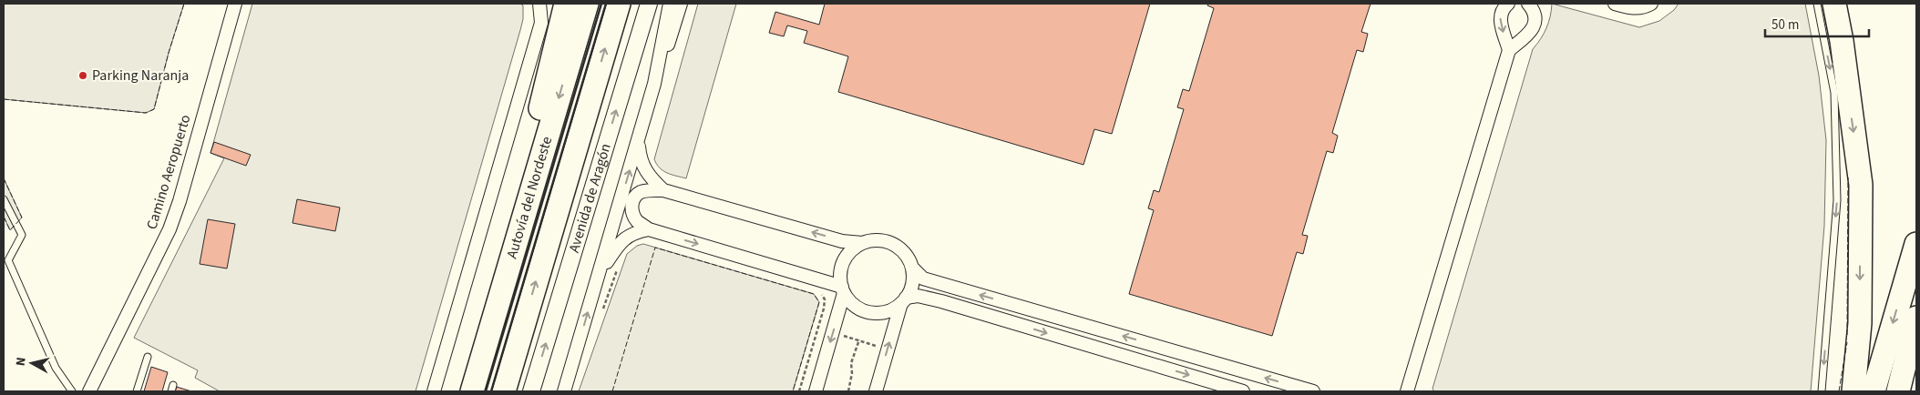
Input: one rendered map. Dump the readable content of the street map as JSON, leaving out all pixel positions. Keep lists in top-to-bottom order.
{
  "streets": {
    "highway": ["Autovía del Nordeste"],
    "street": ["Camino Aeropuerto", "Avenida de Aragón"]
  },
  "places": ["Parking Naranja"],
  "scale_bar": "50 m",
  "north": "left"
}
